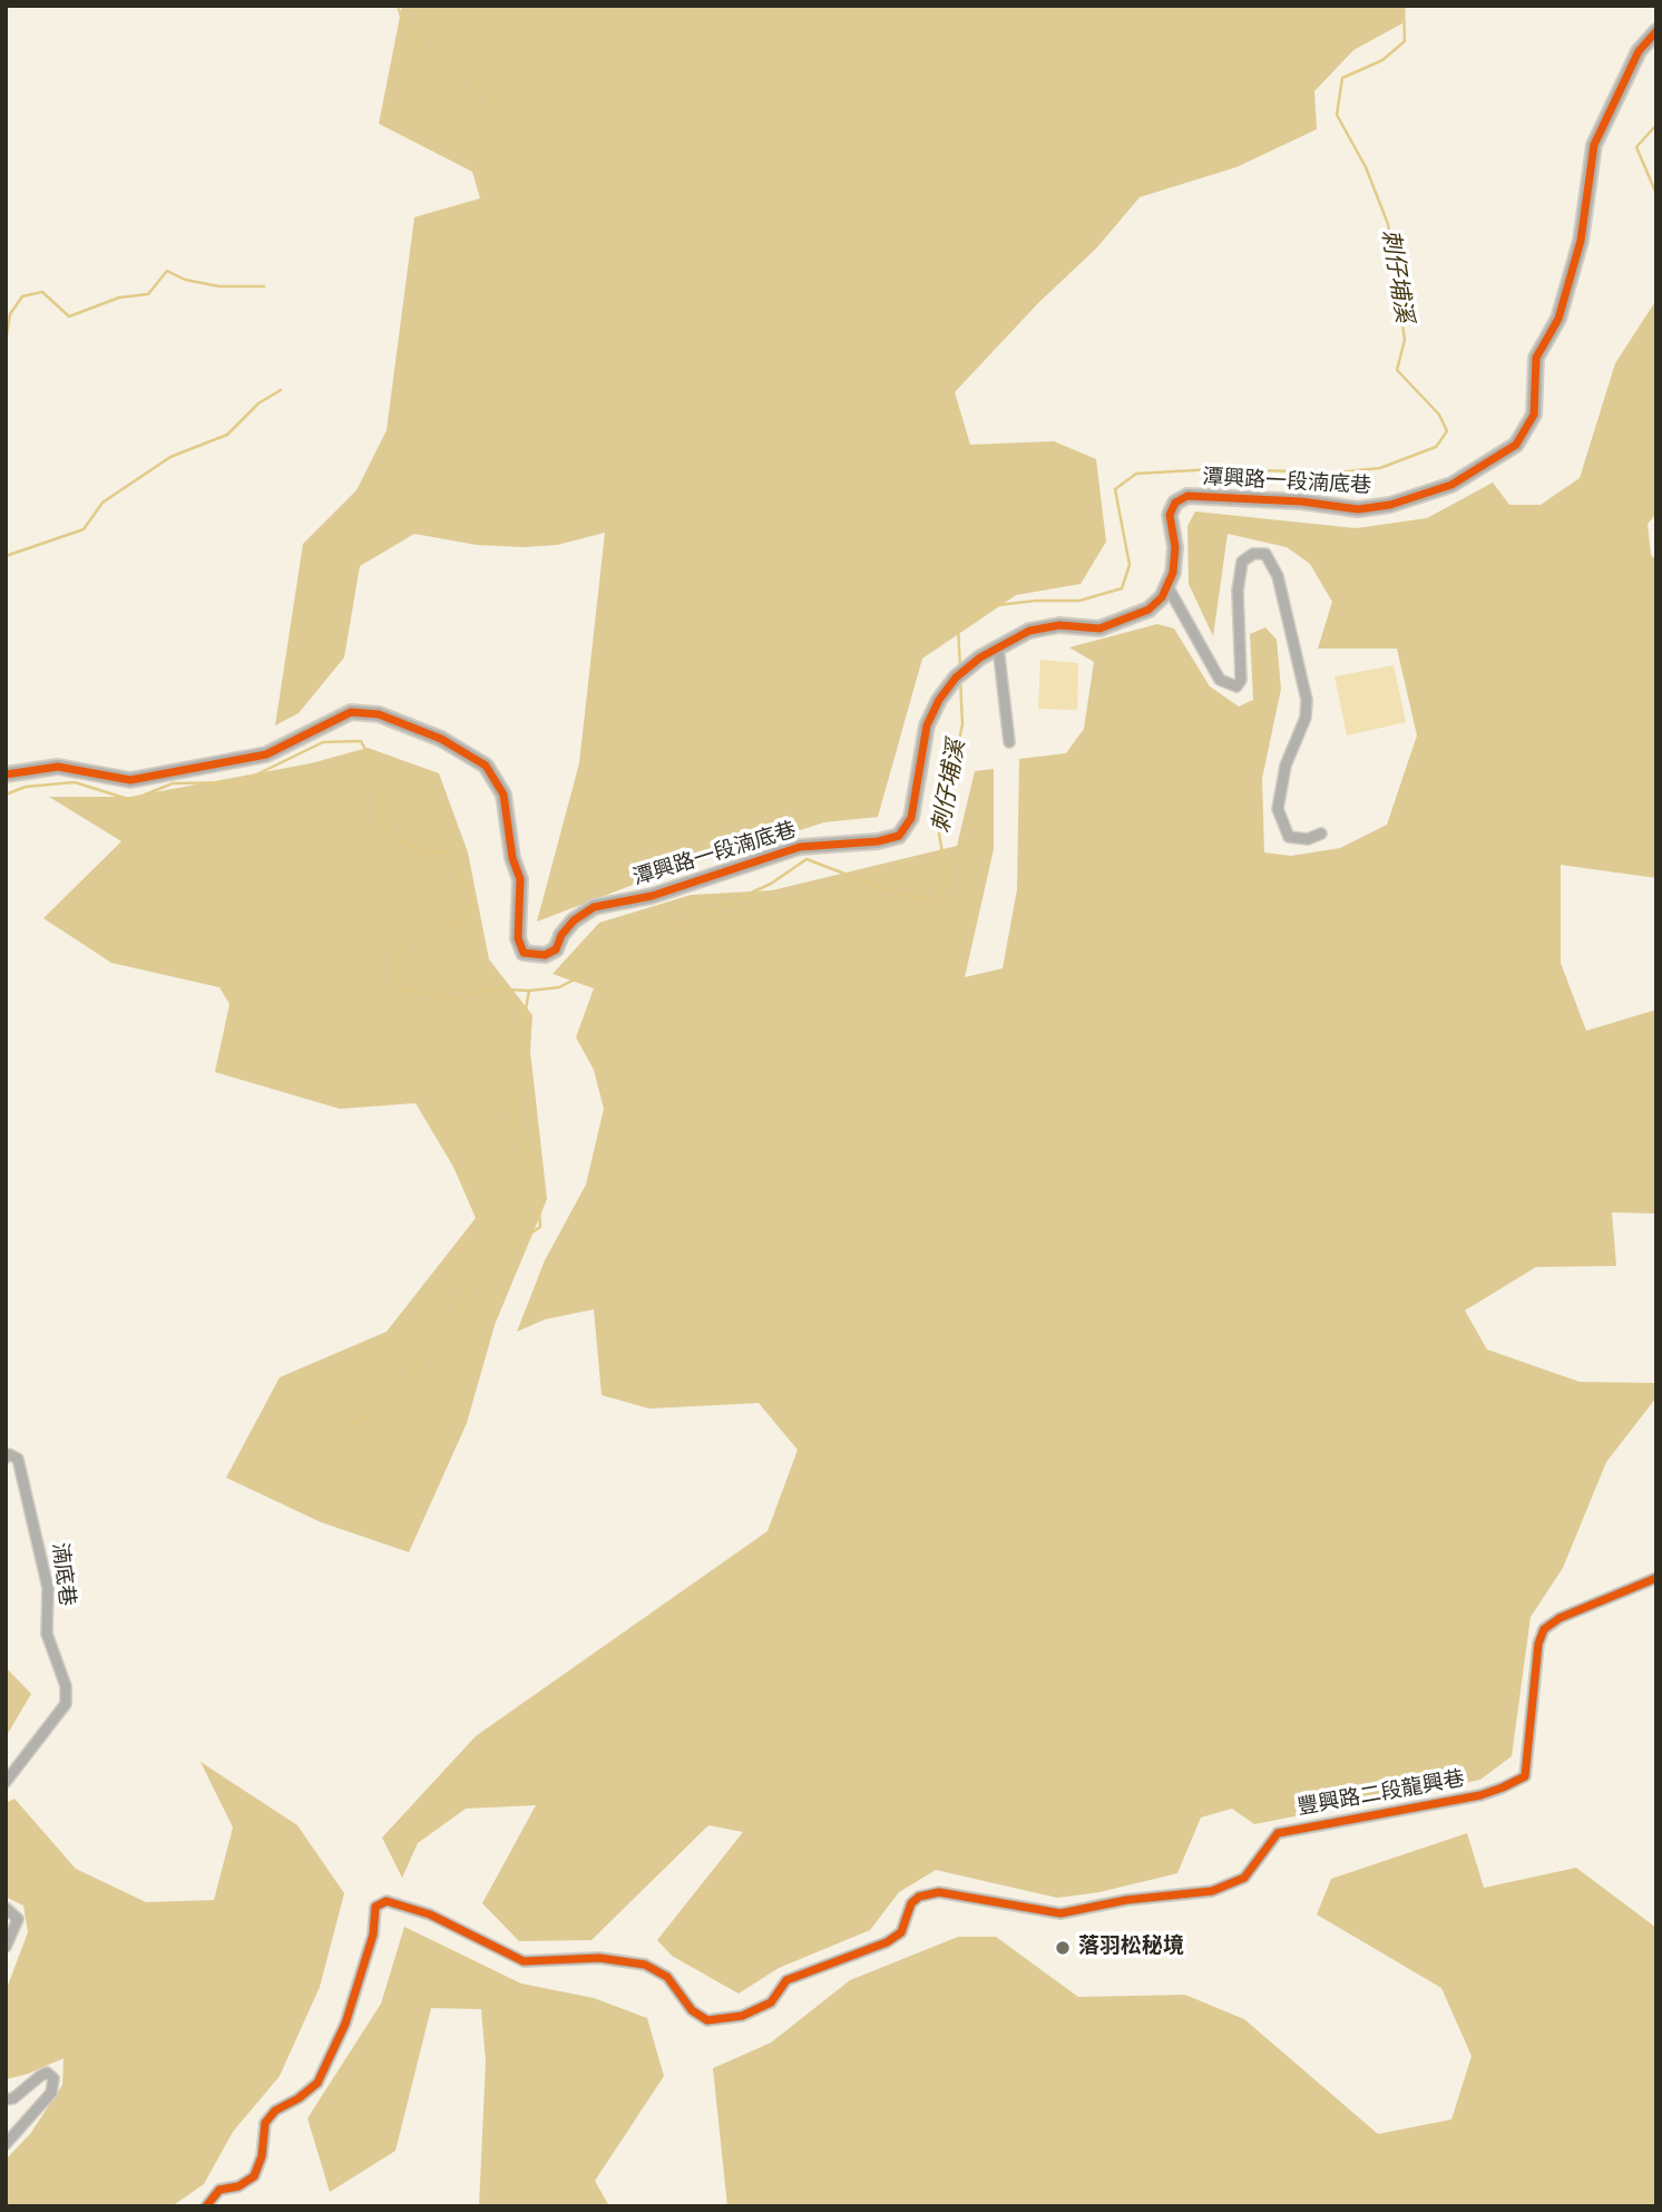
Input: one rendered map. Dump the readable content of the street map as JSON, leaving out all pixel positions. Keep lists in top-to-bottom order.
{
  "streets": {
    "street": ["潭興路一段湳底巷", "湳底巷", "豐興路二段龍興巷"]
  },
  "water": ["刺仔埔溪"],
  "places": ["落羽松秘境"]
}
